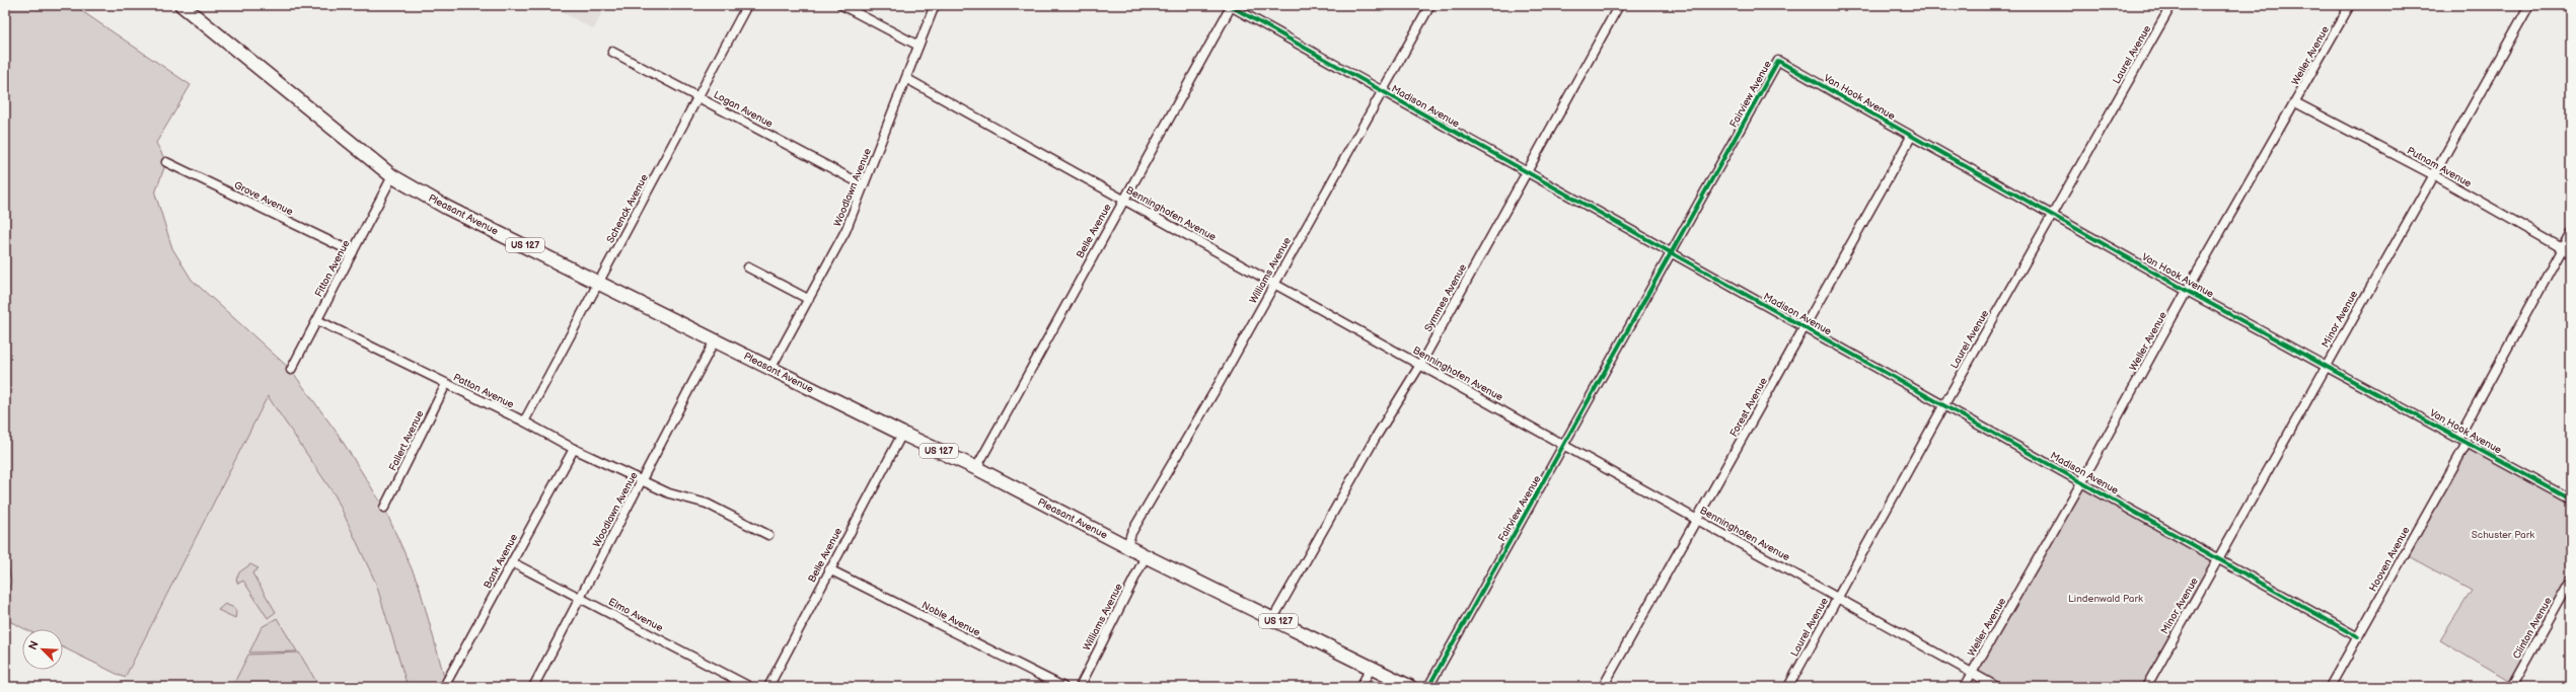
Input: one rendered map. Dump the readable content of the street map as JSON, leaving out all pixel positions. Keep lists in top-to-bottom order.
{
  "streets": {
    "main road": ["Pleasant Avenue", "US 127"],
    "street": [
      "Laurel Avenue",
      "Weller Avenue",
      "Fairview Avenue",
      "Van Hook Avenue",
      "Madison Avenue",
      "Logan Avenue",
      "Putnam Avenue",
      "Woodlawn Avenue",
      "Grove Avenue",
      "Schenck Avenue",
      "Benninghofen Avenue",
      "Belle Avenue",
      "Fitton Avenue",
      "Williams Avenue",
      "Symmes Avenue",
      "Minor Avenue",
      "Patton Avenue",
      "Forest Avenue",
      "Fallert Avenue",
      "Hooven Avenue",
      "Bank Avenue",
      "Elmo Avenue",
      "Noble Avenue",
      "Clinton Avenue"
    ]
  },
  "crossings": [
    ["Laurel Avenue", "Van Hook Avenue"],
    ["Laurel Avenue", "Madison Avenue"],
    ["Laurel Avenue", "Benninghofen Avenue"],
    ["Weller Avenue", "Van Hook Avenue"],
    ["Weller Avenue", "Madison Avenue"],
    ["Weller Avenue", "Putnam Avenue"],
    ["Weller Avenue", "Benninghofen Avenue"],
    ["Fairview Avenue", "Van Hook Avenue"],
    ["Fairview Avenue", "Madison Avenue"],
    ["Fairview Avenue", "Benninghofen Avenue"],
    ["Van Hook Avenue", "Minor Avenue"],
    ["Van Hook Avenue", "Forest Avenue"],
    ["Van Hook Avenue", "Hooven Avenue"],
    ["Madison Avenue", "Belle Avenue"],
    ["Madison Avenue", "Williams Avenue"],
    ["Madison Avenue", "Symmes Avenue"],
    ["Madison Avenue", "Minor Avenue"],
    ["Madison Avenue", "Forest Avenue"],
    ["Madison Avenue", "Hooven Avenue"],
    ["Logan Avenue", "Woodlawn Avenue"],
    ["Logan Avenue", "Schenck Avenue"],
    ["Putnam Avenue", "Minor Avenue"],
    ["Woodlawn Avenue", "Benninghofen Avenue"],
    ["Woodlawn Avenue", "Pleasant Avenue"],
    ["Woodlawn Avenue", "Patton Avenue"],
    ["Woodlawn Avenue", "Elmo Avenue"],
    ["Grove Avenue", "Fitton Avenue"],
    ["Schenck Avenue", "Pleasant Avenue"],
    ["Schenck Avenue", "Patton Avenue"],
    ["Benninghofen Avenue", "Belle Avenue"],
    ["Benninghofen Avenue", "Williams Avenue"],
    ["Benninghofen Avenue", "Symmes Avenue"],
    ["Benninghofen Avenue", "Forest Avenue"],
    ["Pleasant Avenue", "Belle Avenue"],
    ["Pleasant Avenue", "Fitton Avenue"],
    ["Pleasant Avenue", "Williams Avenue"],
    ["Pleasant Avenue", "Symmes Avenue"],
    ["Belle Avenue", "Noble Avenue"],
    ["Fitton Avenue", "Patton Avenue"],
    ["Patton Avenue", "Fallert Avenue"],
    ["Patton Avenue", "Bank Avenue"],
    ["Bank Avenue", "Elmo Avenue"]
  ],
  "parks": ["Schuster Park", "Lindenwald Park"],
  "north": "top left"
}
